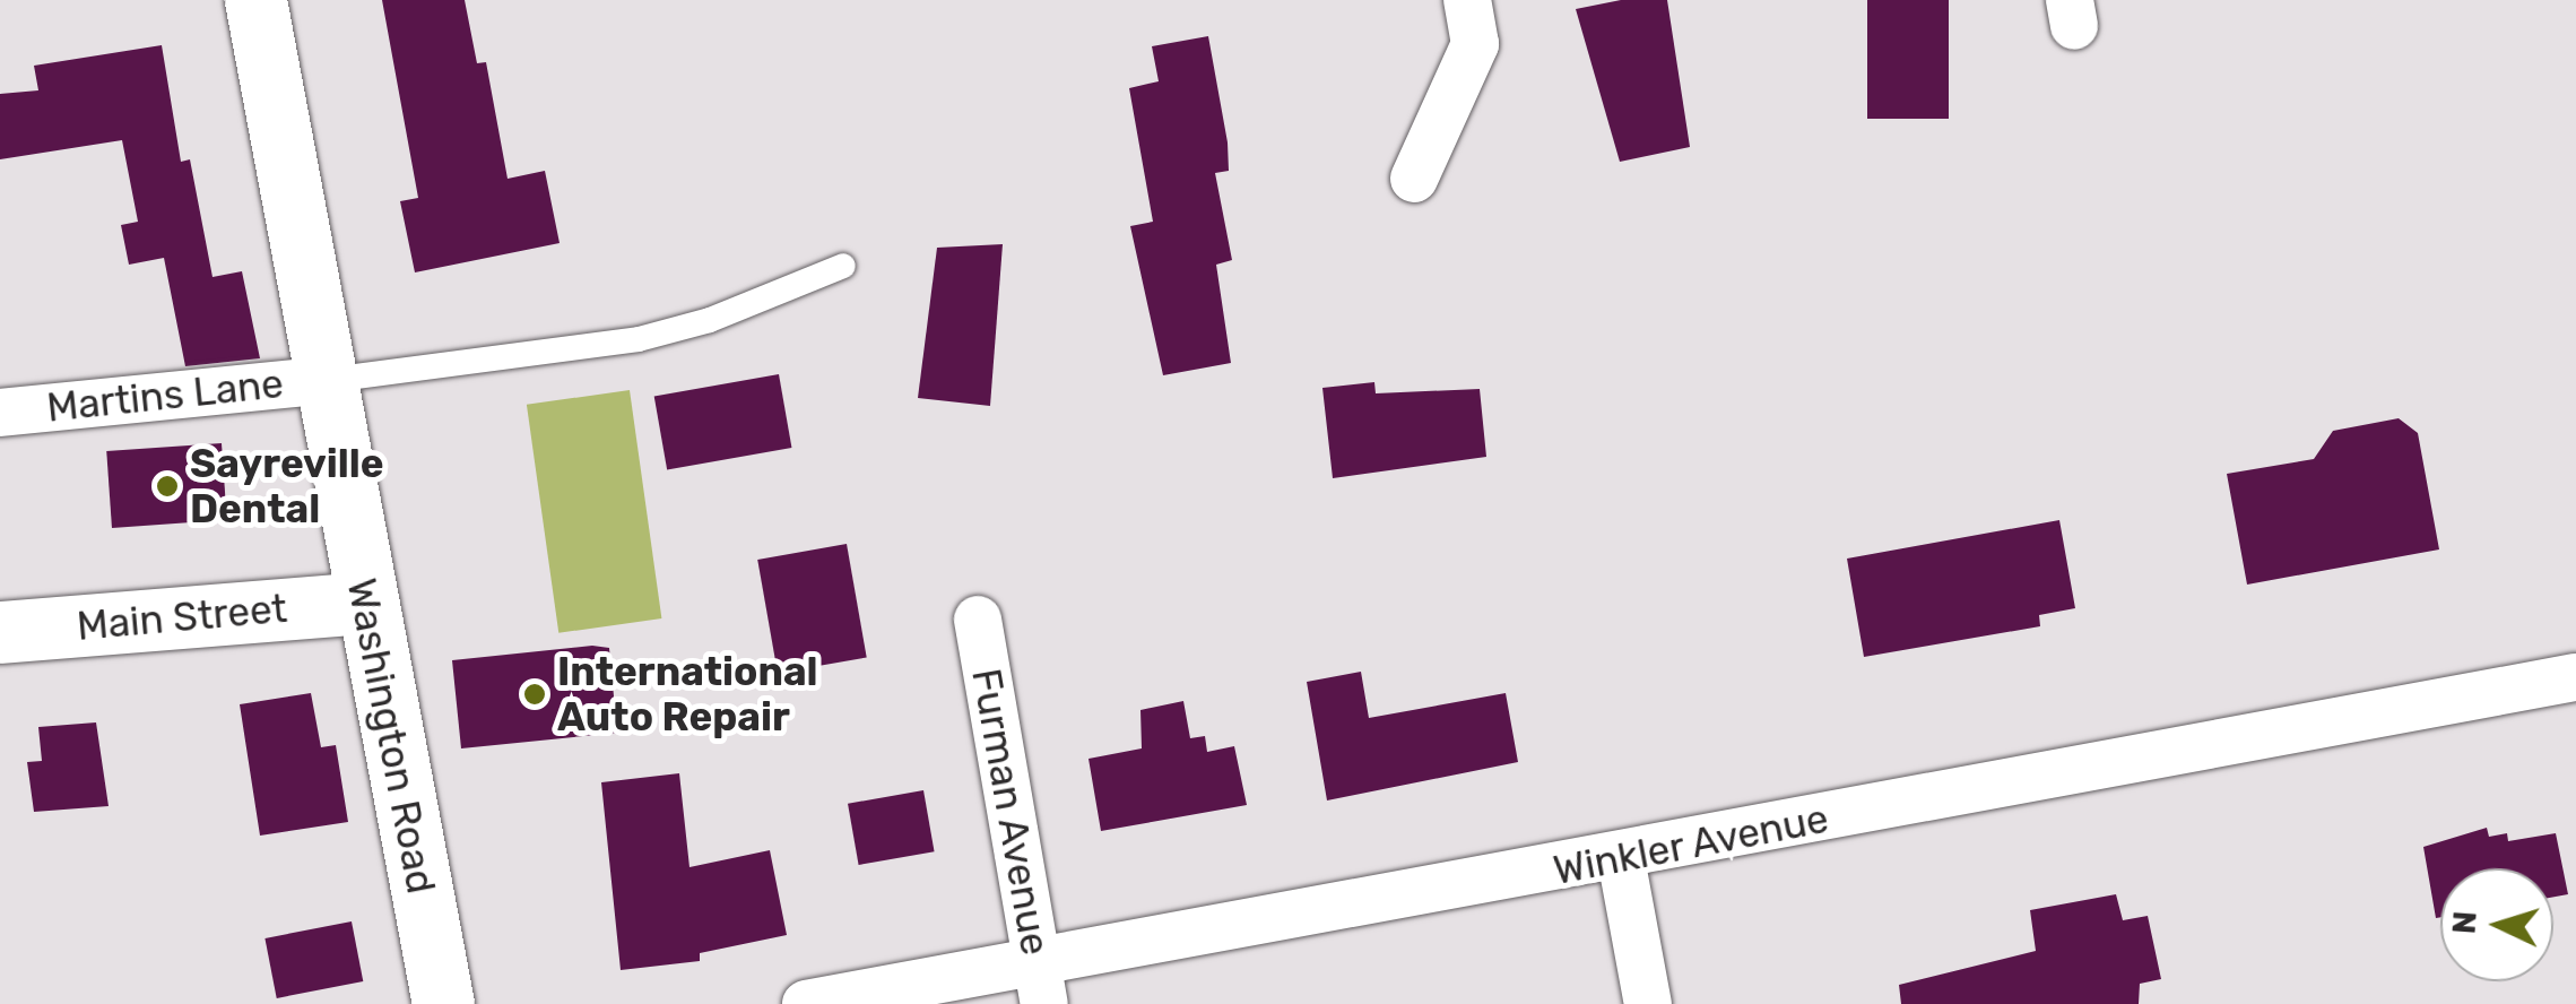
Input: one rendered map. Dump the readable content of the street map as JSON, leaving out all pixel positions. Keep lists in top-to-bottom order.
{
  "streets": {
    "main road": ["Main Street", "Washington Road"],
    "street": ["Martins Lane", "Furman Avenue", "Winkler Avenue"]
  },
  "crossings": [
    ["Martins Lane", "Washington Road"],
    ["Main Street", "Washington Road"],
    ["Furman Avenue", "Winkler Avenue"]
  ],
  "places": ["Sayreville Dental", "International Auto Repair"],
  "north": "left"
}
